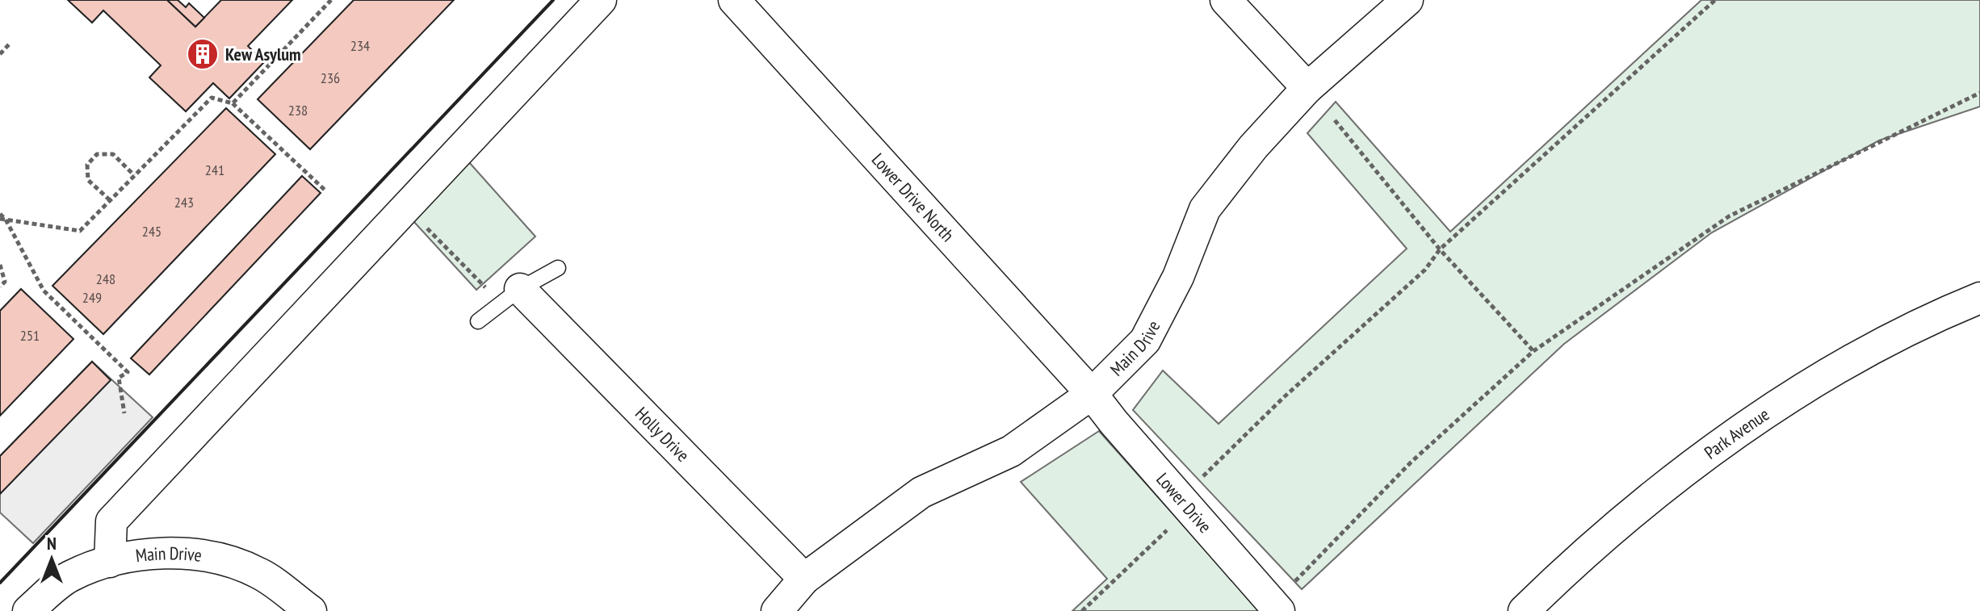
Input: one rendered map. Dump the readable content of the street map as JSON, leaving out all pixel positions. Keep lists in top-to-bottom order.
{
  "streets": {
    "street": [
      "Lower Drive North",
      "Main Drive",
      "Holly Drive",
      "Park Avenue",
      "Lower Drive"
    ]
  },
  "crossings": [
    ["Lower Drive North", "Main Drive"],
    ["Lower Drive North", "Lower Drive"],
    ["Main Drive", "Holly Drive"],
    ["Main Drive", "Lower Drive"]
  ],
  "places": {
    "building": ["Kew Asylum"]
  },
  "house_numbers": [
    "234",
    "236",
    "238",
    "241",
    "243",
    "245",
    "248",
    "249",
    "251"
  ],
  "north": "top"
}
